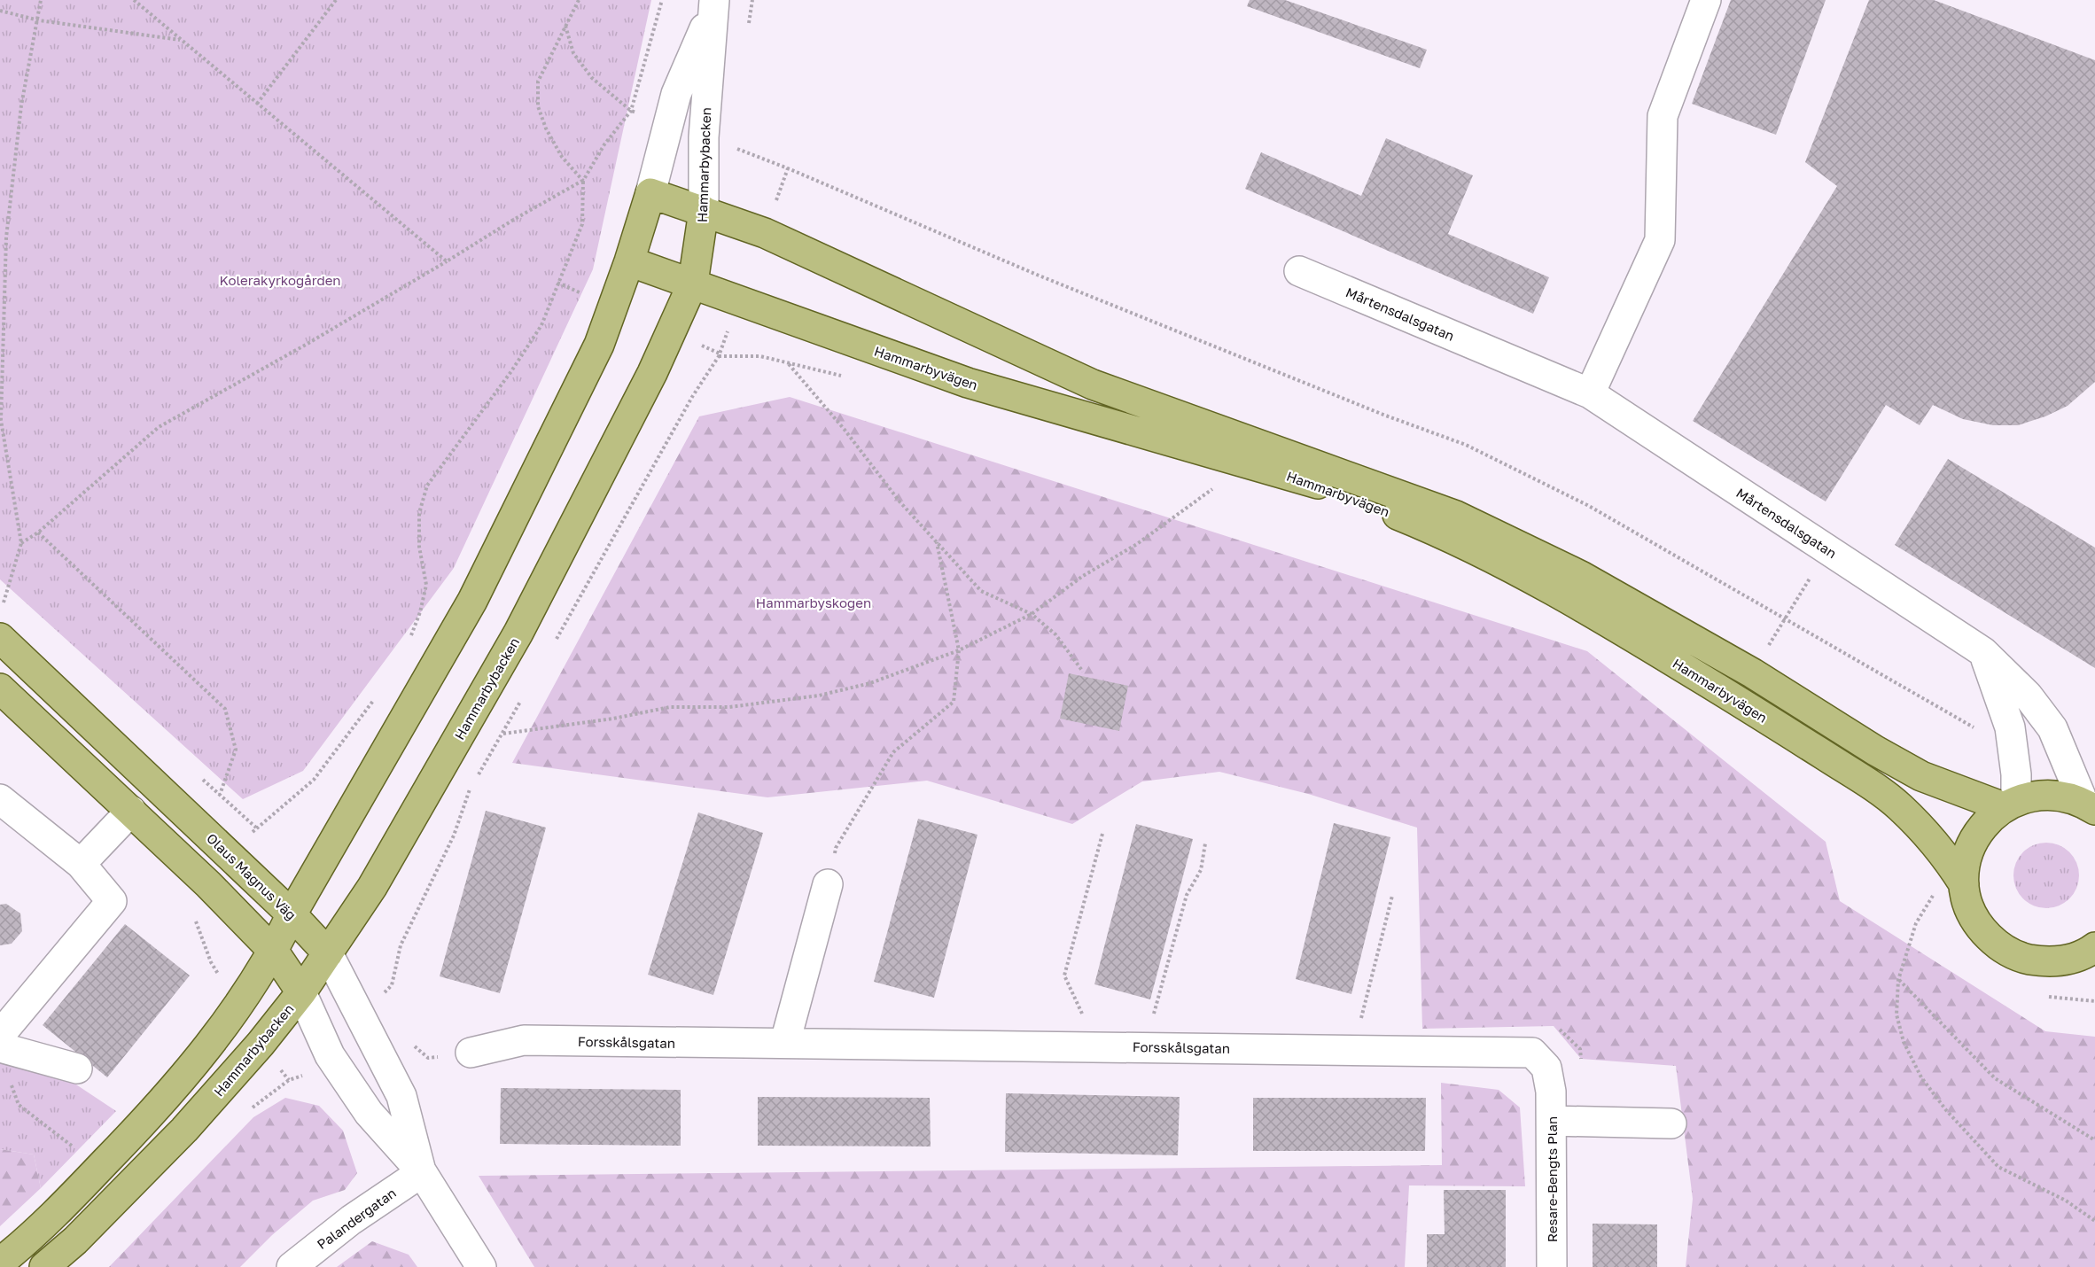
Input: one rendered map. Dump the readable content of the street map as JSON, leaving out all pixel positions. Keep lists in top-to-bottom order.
{
  "streets": {
    "main road": ["Hammarbybacken", "Hammarbyvägen", "Olaus Magnus Väg"],
    "street": [
      "Mårtensdalsgatan",
      "Forsskålsgatan",
      "Resare-Bengts Plan",
      "Palandergatan"
    ]
  },
  "crossings": [
    ["Hammarbybacken", "Hammarbyvägen"],
    ["Hammarbybacken", "Olaus Magnus Väg"],
    ["Olaus Magnus Väg", "Palandergatan"],
    ["Forsskålsgatan", "Resare-Bengts Plan"]
  ],
  "parks": ["Kolerakyrkogården", "Hammarbyskogen"]
}
